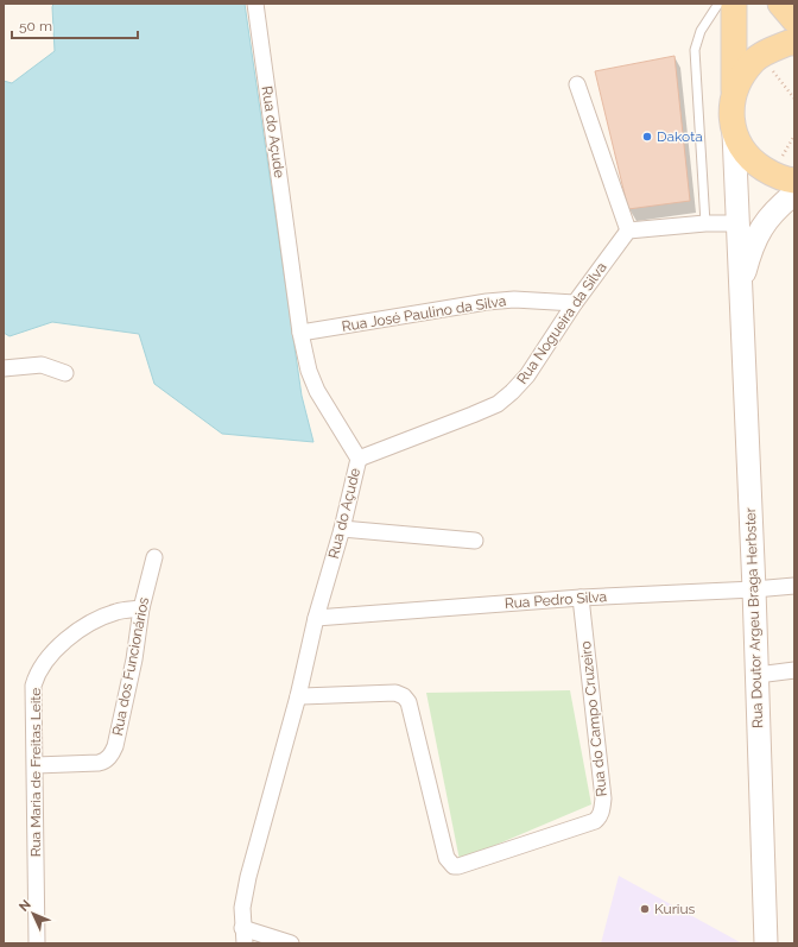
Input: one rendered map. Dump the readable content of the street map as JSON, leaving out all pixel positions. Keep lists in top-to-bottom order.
{
  "streets": {
    "street": [
      "Rua do Açude",
      "Rua José Paulino da Silva",
      "Rua Nogueira da Silva",
      "Rua Pedro Silva",
      "Rua Doutor Argeu Braga Herbster",
      "Rua dos Funcionários",
      "Rua do Campo Cruzeiro",
      "Rua Maria de Freitas Leite"
    ]
  },
  "crossings": [
    ["Rua do Açude", "Rua José Paulino da Silva"],
    ["Rua do Açude", "Rua Nogueira da Silva"],
    ["Rua do Açude", "Rua Pedro Silva"],
    ["Rua do Açude", "Rua do Campo Cruzeiro"],
    ["Rua José Paulino da Silva", "Rua Nogueira da Silva"],
    ["Rua Pedro Silva", "Rua Doutor Argeu Braga Herbster"],
    ["Rua Pedro Silva", "Rua do Campo Cruzeiro"],
    ["Rua dos Funcionários", "Rua Maria de Freitas Leite"]
  ],
  "places": ["Dakota", "Kurius"],
  "scale_bar": "50 m",
  "north": "top left"
}
